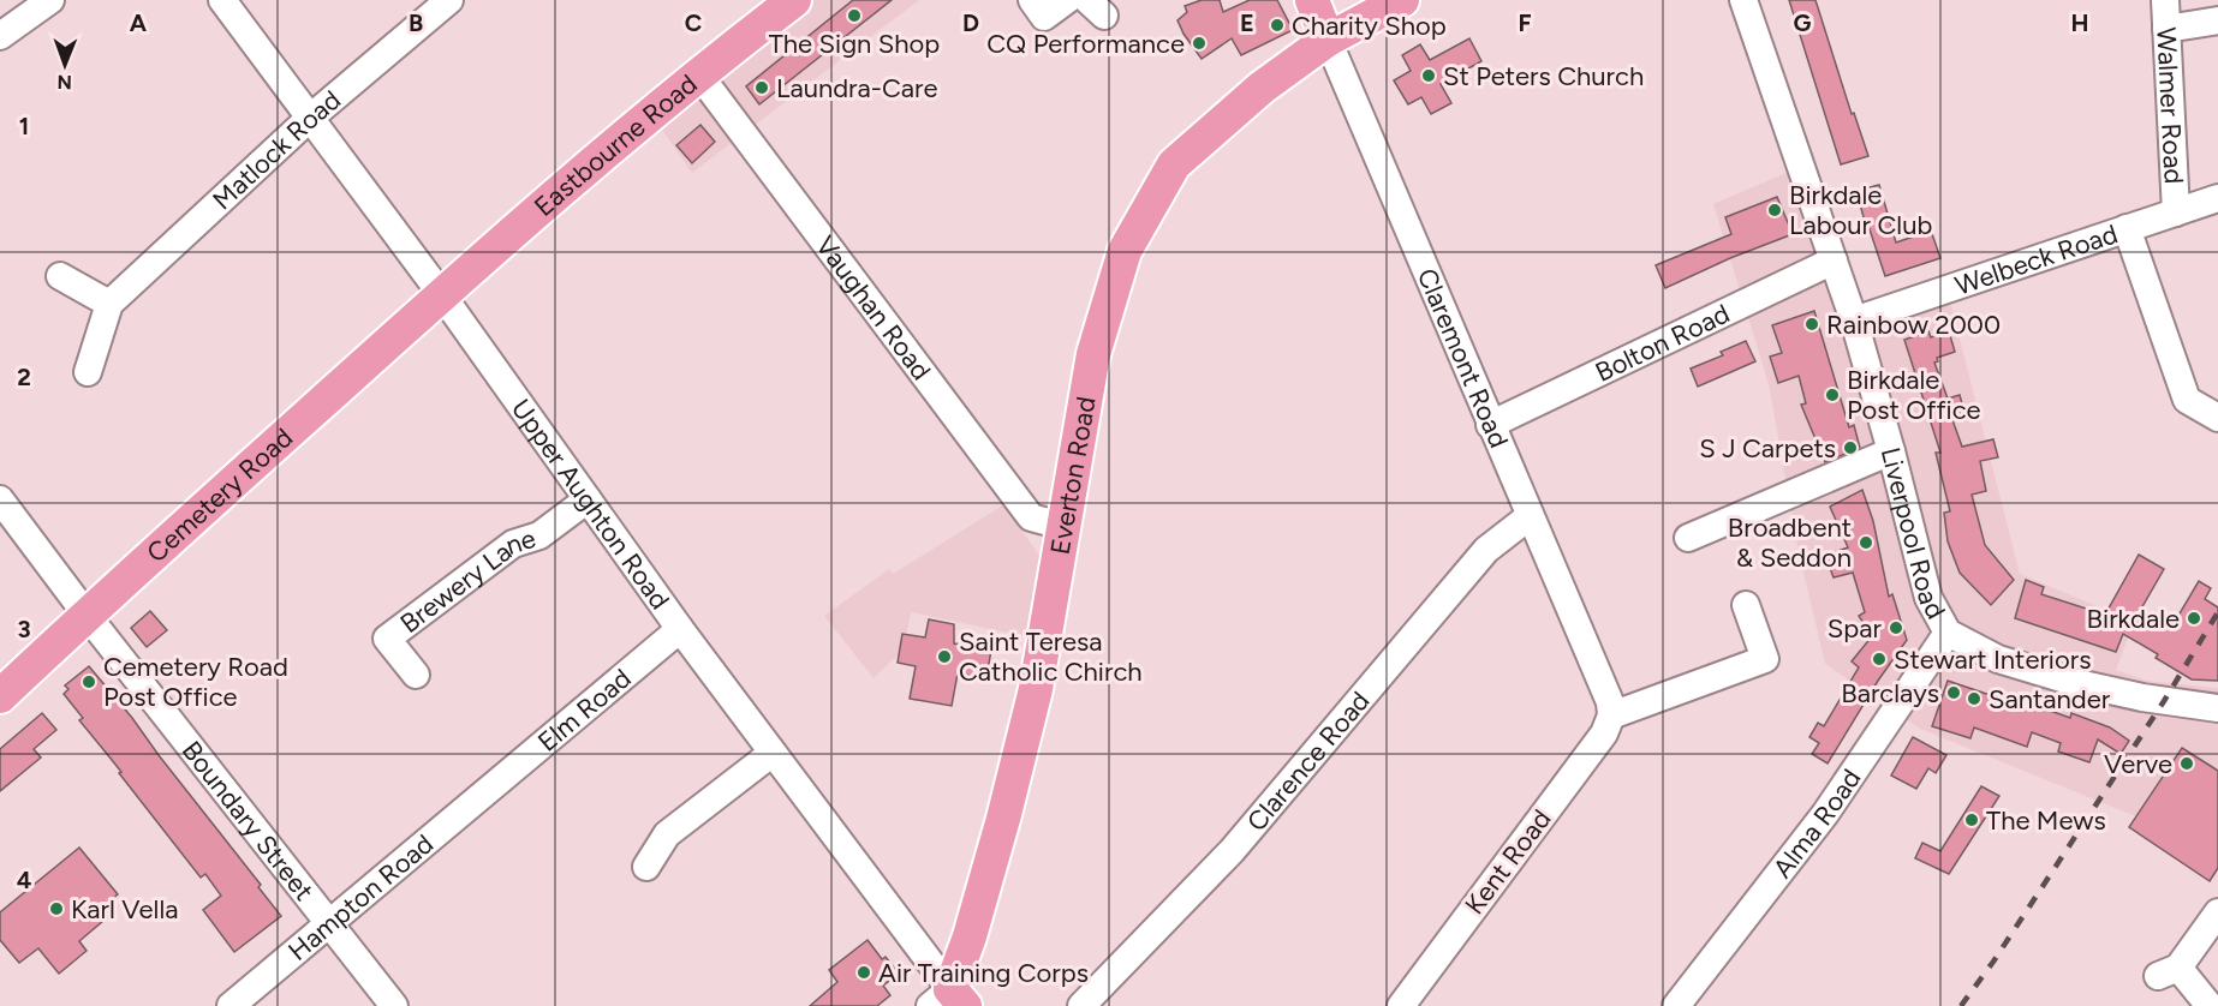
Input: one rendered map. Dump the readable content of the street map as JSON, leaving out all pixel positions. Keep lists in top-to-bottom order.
{
  "streets": {
    "main road": [
      "Eastbourne Road",
      "Claremont Road",
      "Everton Road",
      "Cemetery Road"
    ],
    "street": [
      "Walmer Road",
      "Matlock Road",
      "Welbeck Road",
      "Vaughan Road",
      "Bolton Road",
      "Upper Aughton Road",
      "Liverpool Road",
      "Brewery Lane",
      "Elm Road",
      "Clarence Road",
      "Boundary Street",
      "Alma Road",
      "Kent Road",
      "Hampton Road"
    ]
  },
  "crossings": [
    ["Walmer Road", "Welbeck Road"],
    ["Eastbourne Road", "Vaughan Road"],
    ["Eastbourne Road", "Cemetery Road"],
    ["Eastbourne Road", "Upper Aughton Road"],
    ["Matlock Road", "Upper Aughton Road"],
    ["Welbeck Road", "Liverpool Road"],
    ["Vaughan Road", "Everton Road"],
    ["Bolton Road", "Claremont Road"],
    ["Bolton Road", "Liverpool Road"],
    ["Claremont Road", "Everton Road"],
    ["Claremont Road", "Clarence Road"],
    ["Claremont Road", "Kent Road"],
    ["Everton Road", "Upper Aughton Road"],
    ["Cemetery Road", "Upper Aughton Road"],
    ["Cemetery Road", "Boundary Street"],
    ["Upper Aughton Road", "Brewery Lane"],
    ["Upper Aughton Road", "Elm Road"],
    ["Liverpool Road", "Alma Road"],
    ["Elm Road", "Hampton Road"],
    ["Boundary Street", "Hampton Road"]
  ],
  "places": [
    "The Sign Shop",
    "Charity Shop",
    "CQ Performance",
    "St Peters Church",
    "Laundra-Care",
    "Birkdale Labour Club",
    "Rainbow 2000",
    "Birkdale Post Office",
    "S J Carpets",
    "Broadbent & Seddon",
    "Birkdale",
    "Spar",
    "Saint Teresa Catholic Chirch",
    "Stewart Interiors",
    "Cemetery Road Post Office",
    "Barclays",
    "Santander",
    "Verve",
    "The Mews",
    "Karl Vella",
    "Air Training Corps"
  ],
  "north": "bottom",
  "grid": {
    "columns": [
      "A",
      "B",
      "C",
      "D",
      "E",
      "F",
      "G",
      "H"
    ],
    "rows": [
      "1",
      "2",
      "3",
      "4"
    ]
  }
}
